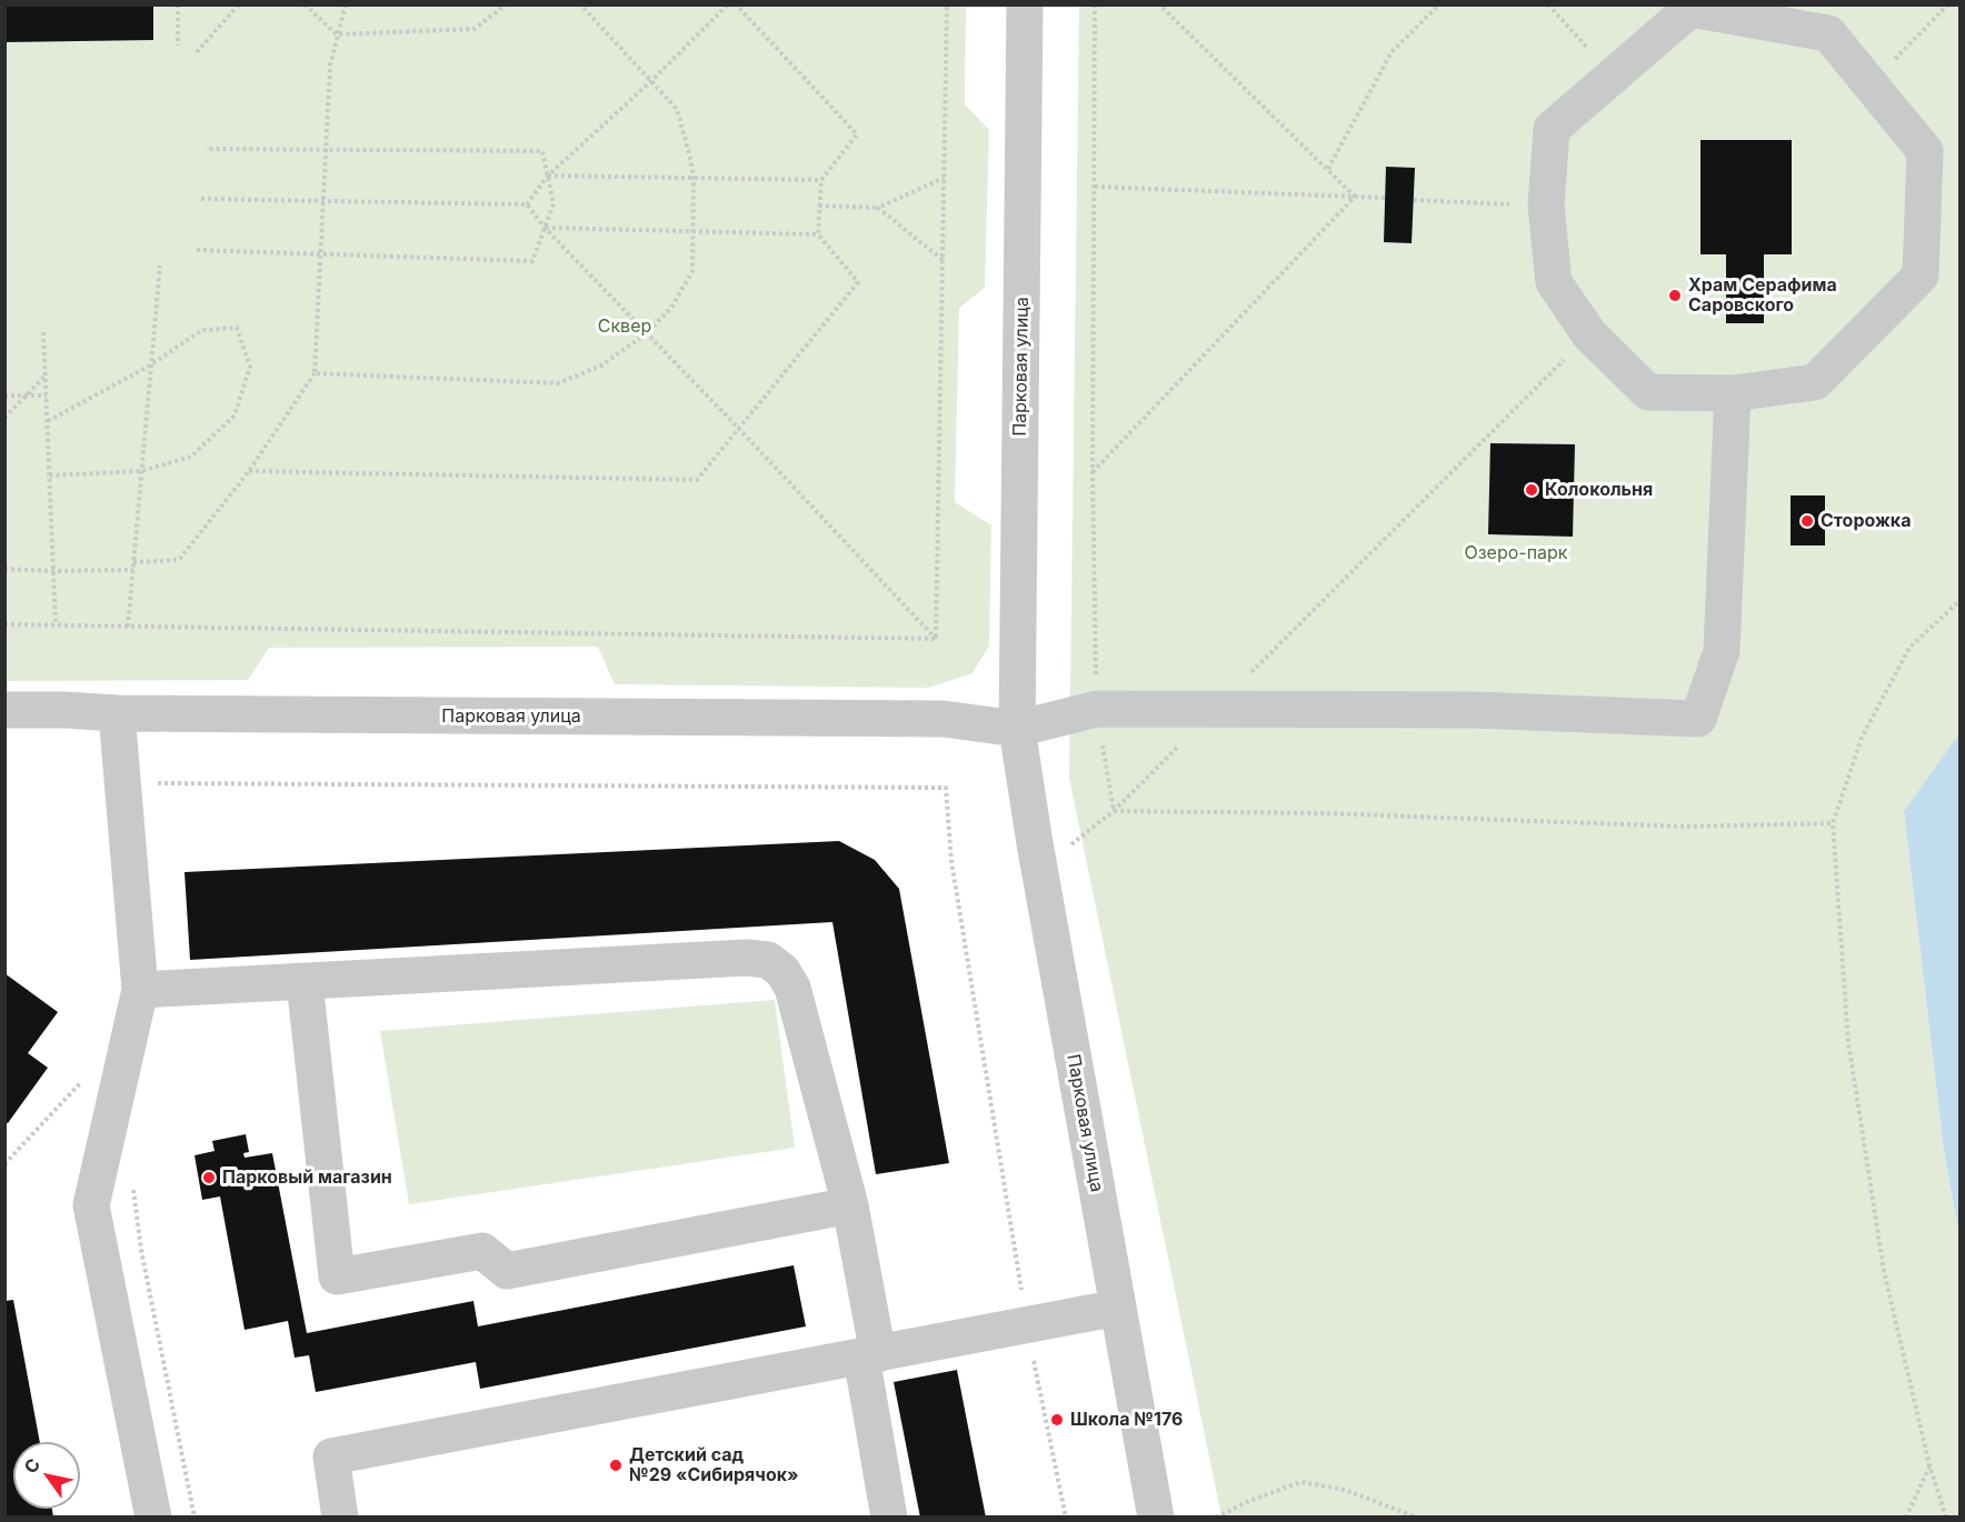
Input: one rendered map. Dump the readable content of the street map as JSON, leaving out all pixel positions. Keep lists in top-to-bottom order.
{
  "streets": {
    "street": ["Парковая улица"]
  },
  "parks": ["Сквер", "Озеро-парк"],
  "places": [
    "Храм Серафима Саровского",
    "Колокольня",
    "Сторожка",
    "Парковый магазин",
    "Школа №176",
    "Детский сад №29 «Сибирячок»"
  ],
  "north": "top left"
}
